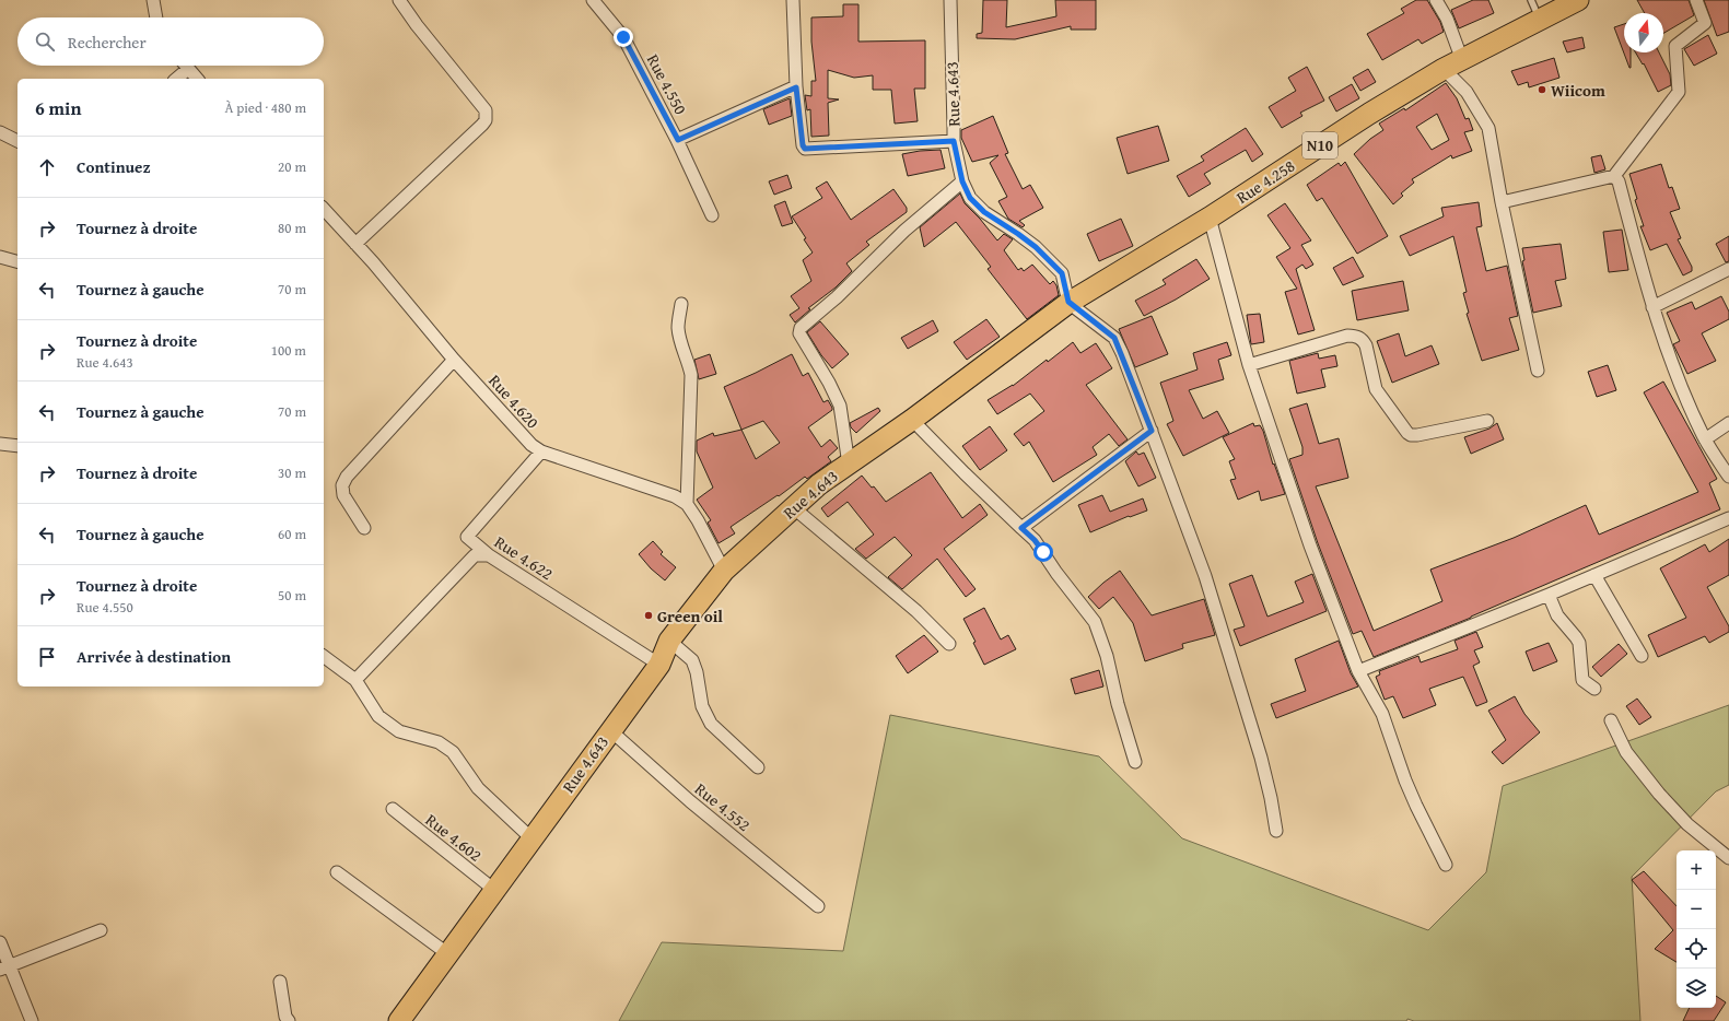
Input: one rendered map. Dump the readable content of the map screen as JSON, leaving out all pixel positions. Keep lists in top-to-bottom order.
{
  "streets": {
    "highway": ["Rue 4.643", "N10", "Rue 4.258"],
    "street": [
      "Rue 4.550",
      "Rue 4.620",
      "Rue 4.622",
      "Rue 4.552",
      "Rue 4.602"
    ]
  },
  "crossings": [
    ["Rue 4.643", "Rue 4.258"],
    ["Rue 4.643", "Rue 4.620"],
    ["Rue 4.643", "Rue 4.622"],
    ["Rue 4.643", "Rue 4.552"],
    ["Rue 4.643", "Rue 4.602"],
    ["Rue 4.620", "Rue 4.622"]
  ],
  "places": ["Wiicom", "Green oil"],
  "north": "top",
  "page": {
    "search": "Rechercher",
    "heading": ["6 min", "À pied · 480 m"],
    "list": [
      ["Continuez", "20 m"],
      ["Tournez à droite", "80 m"],
      ["Tournez à gauche", "70 m"],
      ["Tournez à droite", "Rue 4.643", "100 m"],
      ["Tournez à gauche", "70 m"],
      ["Tournez à droite", "30 m"],
      ["Tournez à gauche", "60 m"],
      ["Tournez à droite", "Rue 4.550", "50 m"],
      "Arrivée à destination"
    ],
    "map_buttons": ["+", "−"]
  }
}
